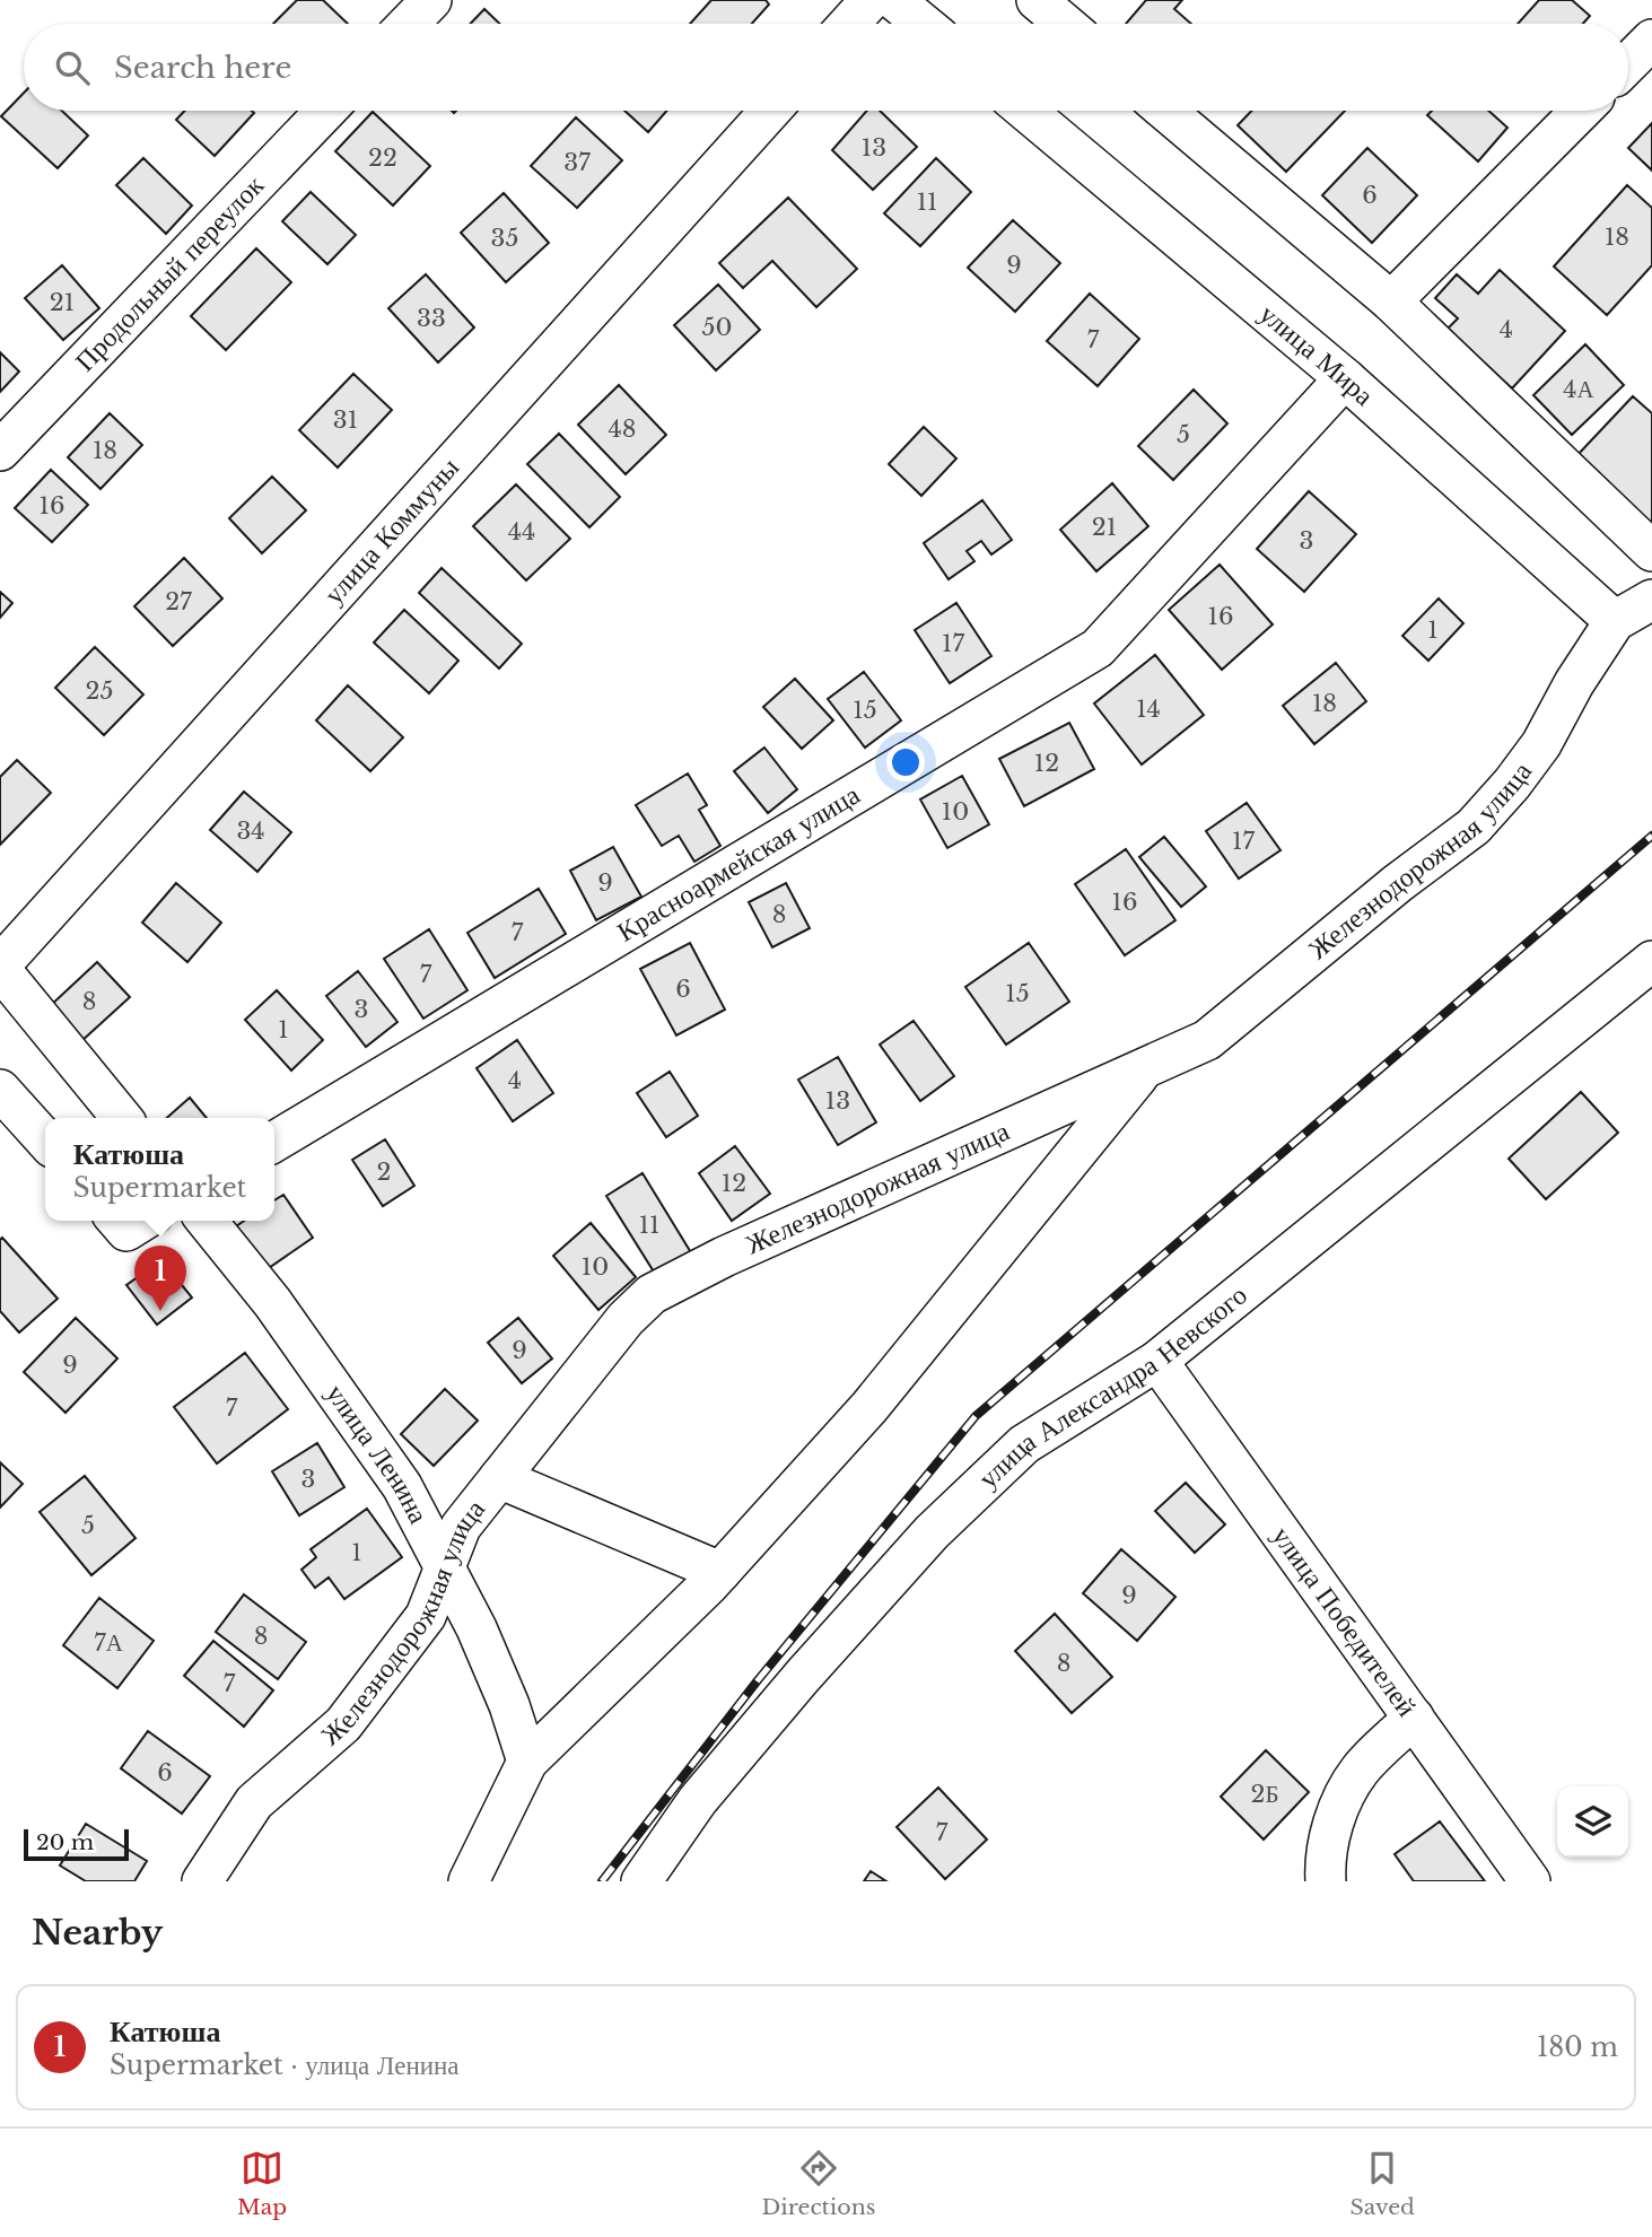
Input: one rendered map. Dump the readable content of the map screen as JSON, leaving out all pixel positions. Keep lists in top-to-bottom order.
{
  "streets": {
    "street": [
      "Продольный переулок",
      "улица Мира",
      "улица Коммуны",
      "Железнодорожная улица",
      "Красноармейская улица",
      "улица Александра Невского",
      "улица Ленина",
      "улица Победителей"
    ]
  },
  "crossings": [
    ["улица Мира", "Железнодорожная улица"],
    ["улица Мира", "Красноармейская улица"],
    ["Железнодорожная улица", "улица Ленина"],
    ["улица Александра Невского", "улица Победителей"]
  ],
  "house_numbers": [
    "13",
    "22",
    "37",
    "6",
    "11",
    "18",
    "35",
    "9",
    "21",
    "33",
    "50",
    "4",
    "7",
    "4А",
    "31",
    "48",
    "5",
    "18",
    "16",
    "21",
    "44",
    "3",
    "27",
    "16",
    "1",
    "17",
    "25",
    "18",
    "14",
    "15",
    "12",
    "10",
    "34",
    "17",
    "9",
    "16",
    "8",
    "7",
    "7",
    "6",
    "15",
    "8",
    "3",
    "1",
    "4",
    "13",
    "2",
    "12",
    "11",
    "10",
    "9",
    "9",
    "7",
    "3",
    "5",
    "1",
    "9",
    "8",
    "7А",
    "8",
    "7",
    "6",
    "2Б",
    "7"
  ],
  "scale_bar": "20 m",
  "page": {
    "search": "Search here",
    "popup": ["Катюша", "Supermarket"],
    "pins": "1",
    "scale": "20 m",
    "heading": "Nearby",
    "list": [
      {
        "mark": "1",
        "name": "Катюша",
        "note": "Supermarket · улица Ленина",
        "value": "180 m"
      }
    ],
    "nav": ["Map", "Directions", "Saved"]
  }
}
